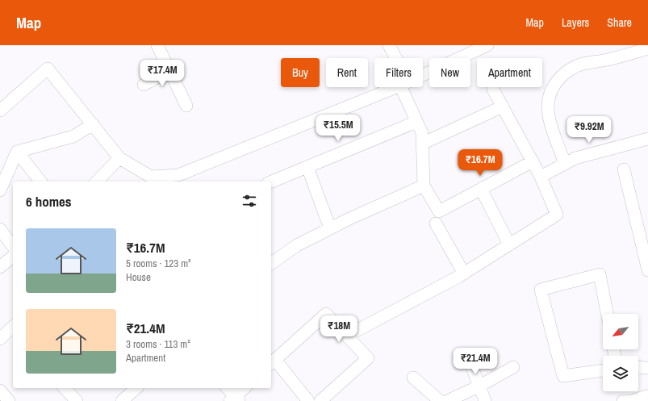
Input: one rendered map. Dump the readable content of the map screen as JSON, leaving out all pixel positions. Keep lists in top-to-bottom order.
{
  "north": "bottom left",
  "page": {
    "header": "Map",
    "nav": ["Map", "Layers", "Share"],
    "chip": [
      "Buy",
      "Rent",
      "Filters",
      "New",
      "Apartment"
    ],
    "price": [
      "₹17.4M",
      "₹15.5M",
      "₹9.92M",
      "₹16.7M",
      "₹18M",
      "₹21.4M"
    ],
    "heading": "6 homes",
    "list": [
      {
        "name": "₹16.7M",
        "note": "5 rooms · 123 m² · House"
      },
      {
        "name": "₹21.4M",
        "note": "3 rooms · 113 m² · Apartment"
      }
    ]
  }
}
